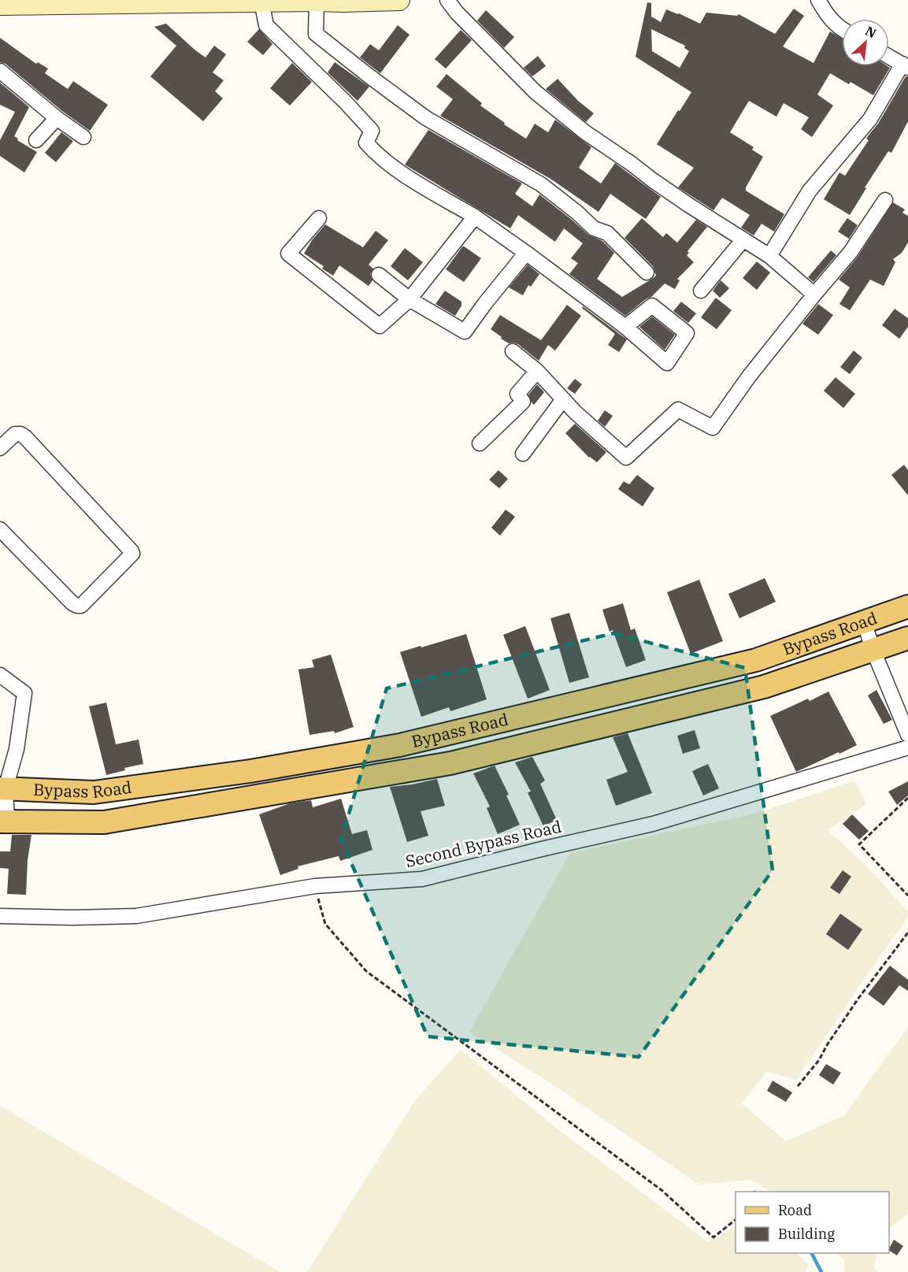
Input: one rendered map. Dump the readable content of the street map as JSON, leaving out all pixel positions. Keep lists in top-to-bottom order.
{
  "streets": {
    "main road": ["Bypass Road"],
    "street": ["Second Bypass Road"]
  },
  "legend": ["Road", "Building"],
  "north": "top right"
}
